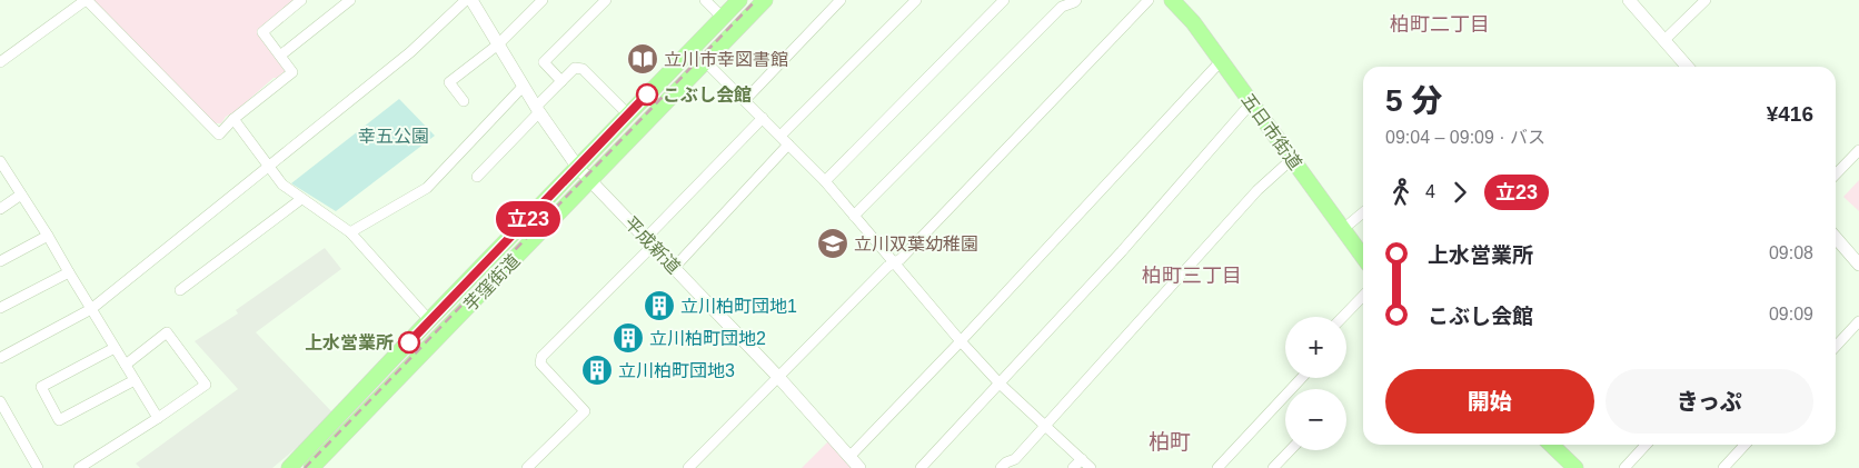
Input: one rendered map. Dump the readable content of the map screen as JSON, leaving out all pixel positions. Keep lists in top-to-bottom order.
{
  "streets": {
    "main road": ["五日市街道", "芋窪街道"],
    "street": ["平成新道"]
  },
  "crossings": [
    ["平成新道", "芋窪街道"]
  ],
  "districts": ["柏町二丁目", "柏町三丁目", "柏町"],
  "parks": ["幸五公園"],
  "places": {
    "library": ["立川市幸図書館"],
    "other": ["こぶし会館", "上水営業所"],
    "school or university": ["立川双葉幼稚園"],
    "building": ["立川柏町団地1", "立川柏町団地2", "立川柏町団地3"]
  },
  "lines": ["bus line 立23"],
  "page": {
    "on_map": "立23",
    "heading": ["5 分", "09:04 – 09:09 · バス", "¥416"],
    "legs": ["4", "立23"],
    "list": [
      {
        "name": "上水営業所",
        "value": "09:08"
      },
      {
        "name": "こぶし会館",
        "value": "09:09"
      }
    ],
    "map_buttons": ["+", "−"],
    "buttons": ["開始", "きっぷ"]
  }
}
